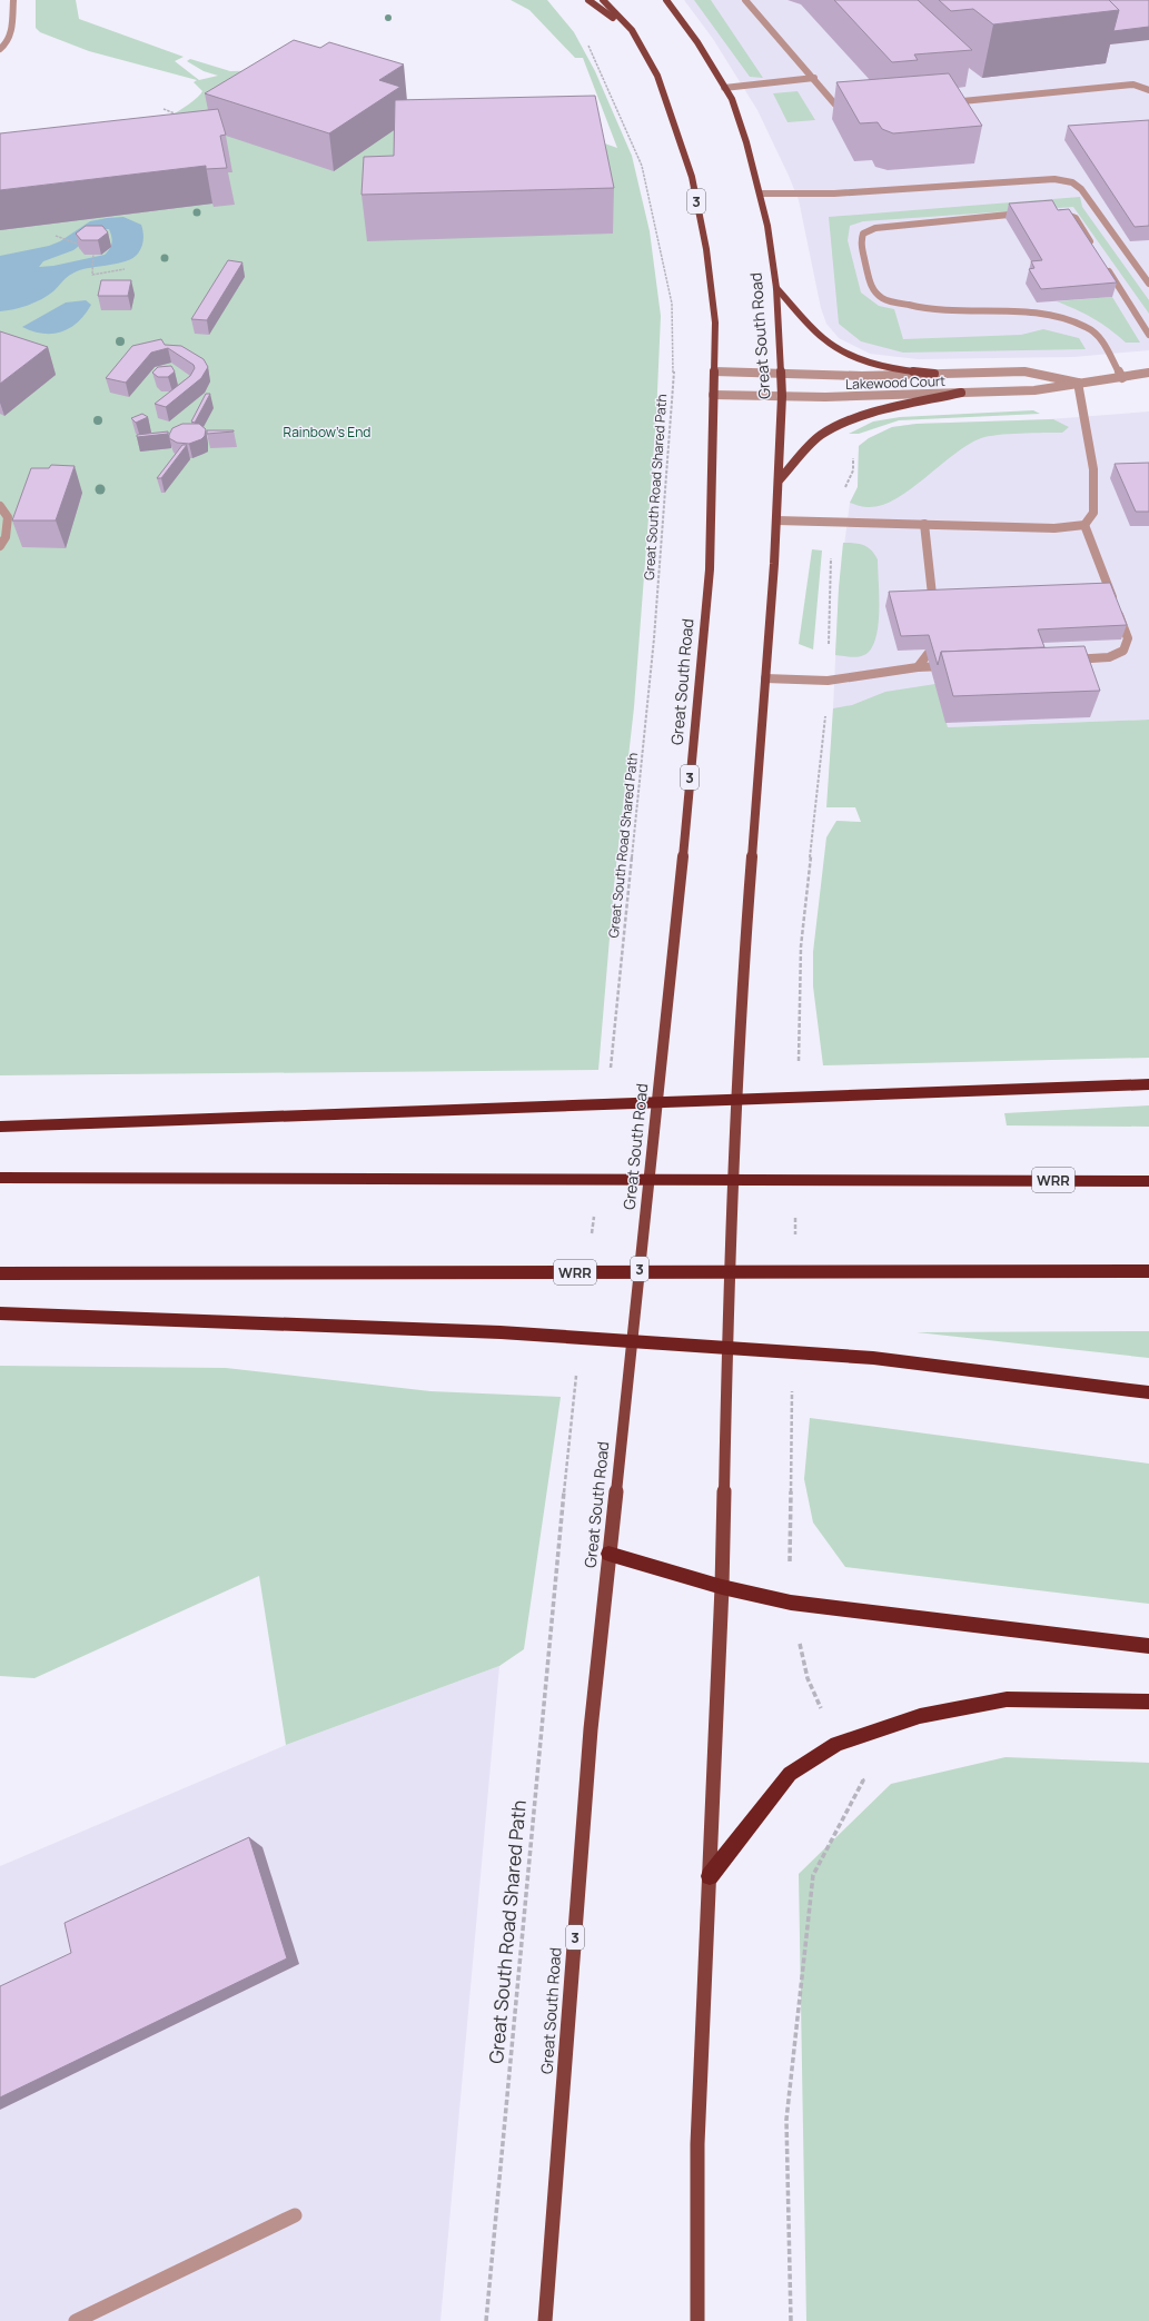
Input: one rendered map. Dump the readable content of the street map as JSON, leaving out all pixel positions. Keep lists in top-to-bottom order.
{
  "streets": {
    "highway": ["WRR"],
    "main road": ["3", "Great South Road"],
    "street": ["Lakewood Court"],
    "path": ["Great South Road Shared Path"]
  },
  "crossings": [
    ["Great South Road", "Lakewood Court"]
  ],
  "parks": ["Rainbow's End"]
}
